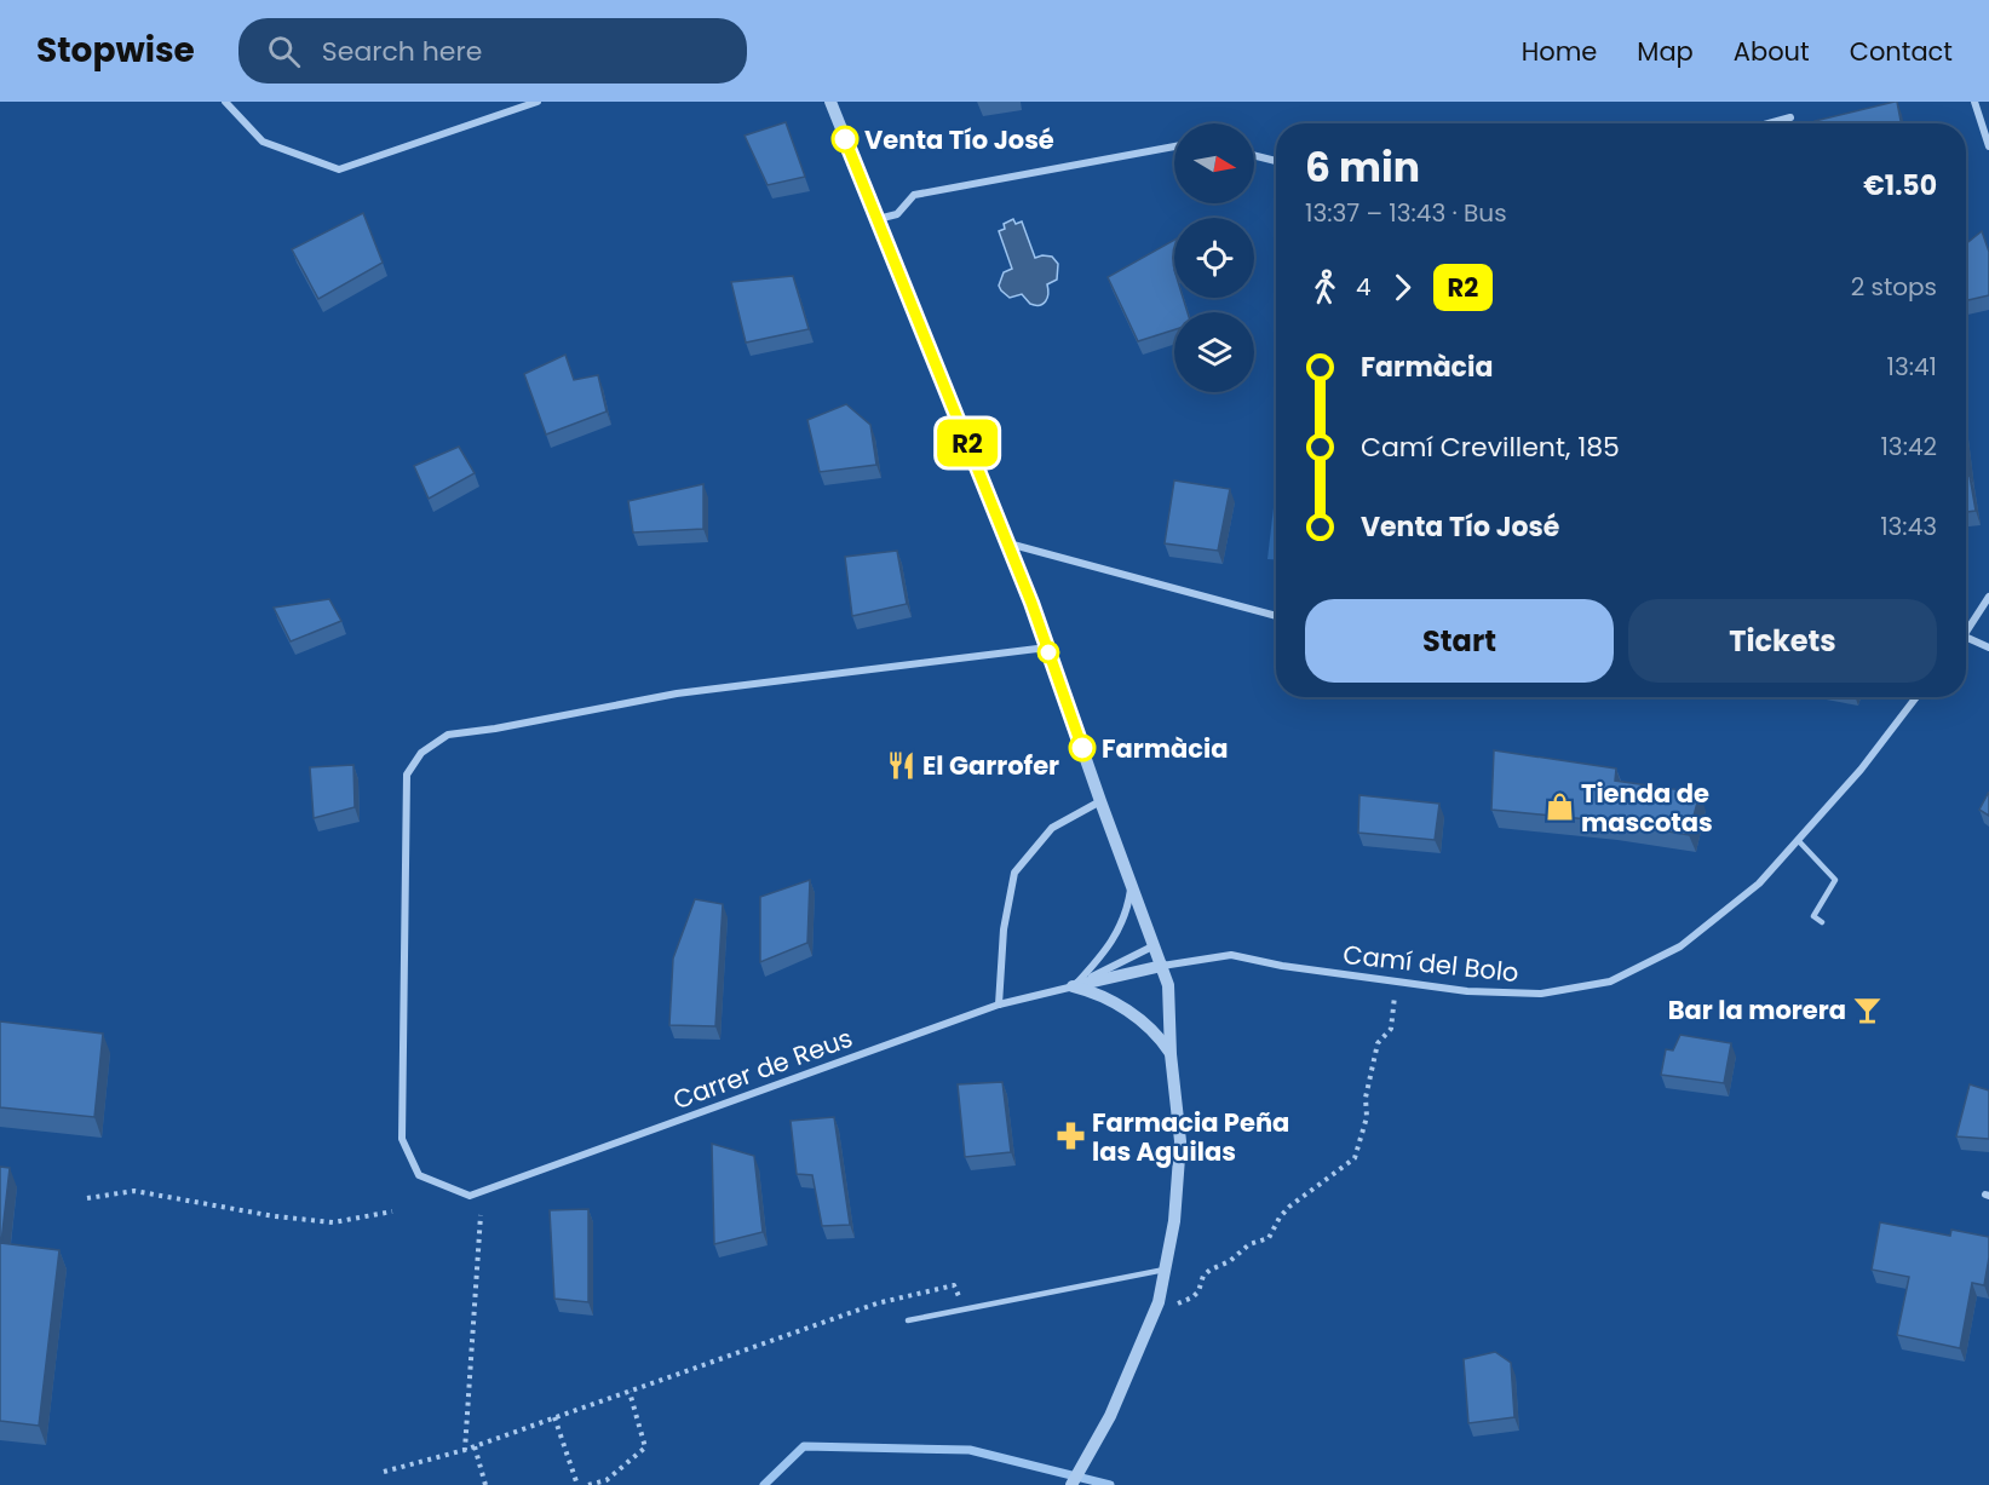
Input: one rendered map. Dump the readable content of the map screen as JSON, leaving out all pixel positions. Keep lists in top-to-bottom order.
{
  "streets": {
    "street": ["Camí del Bolo", "Carrer de Reus"]
  },
  "places": {
    "other": ["Venta Tío José", "Farmàcia"],
    "restaurant": ["El Garrofer"],
    "shop": ["Tienda de mascotas"],
    "bar": ["Bar la morera"],
    "pharmacy": ["Farmacia Peña las Aguilas"]
  },
  "lines": ["bus line R2"],
  "north": "right",
  "page": {
    "header": "Stopwise",
    "search": "Search here",
    "nav": [
      "Home",
      "Map",
      "About",
      "Contact"
    ],
    "on_map": "R2",
    "heading": ["6 min", "13:37 – 13:43 · Bus", "€1.50"],
    "legs": ["4", "R2", "2 stops"],
    "list": [
      {
        "name": "Farmàcia",
        "value": "13:41"
      },
      {
        "name": "Camí Crevillent, 185",
        "value": "13:42"
      },
      {
        "name": "Venta Tío José",
        "value": "13:43"
      }
    ],
    "buttons": ["Start", "Tickets"]
  }
}
